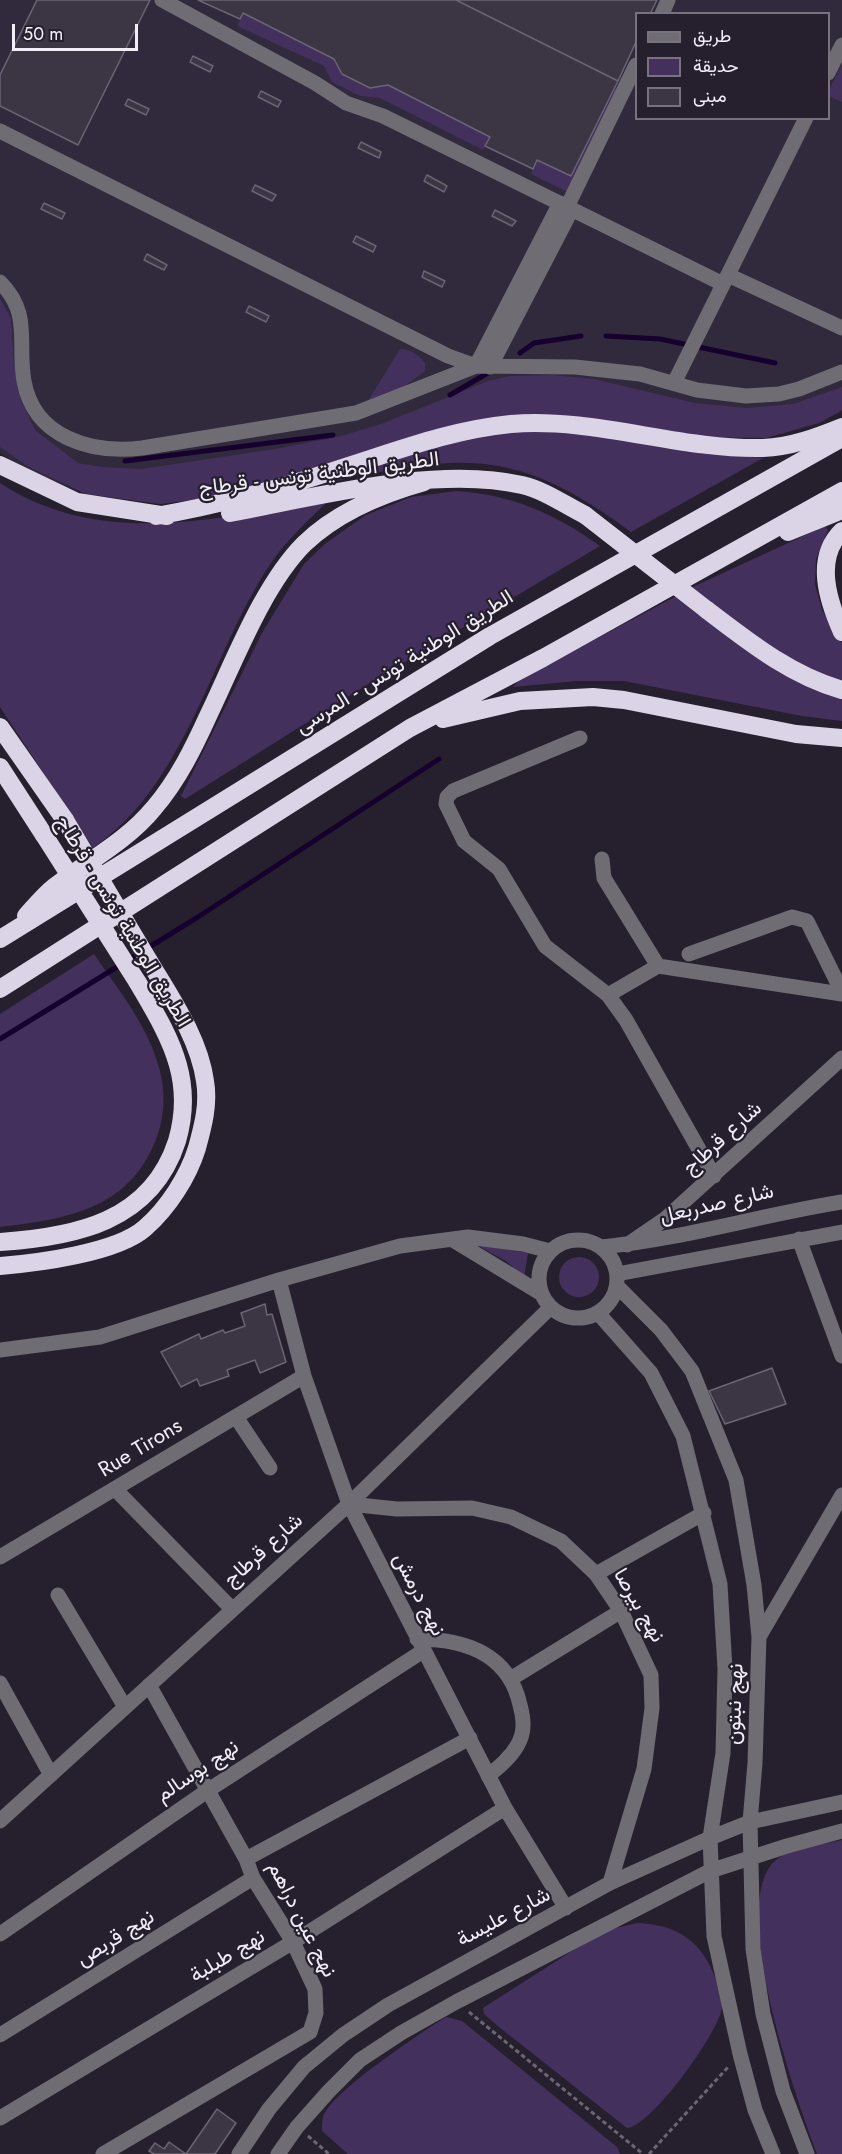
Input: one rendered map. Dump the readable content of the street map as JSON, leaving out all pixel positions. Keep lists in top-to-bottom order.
{
  "streets": {
    "highway": ["الطريق الوطنية تونس - قرطاج", "الطريق الوطنية تونس - المرسى"],
    "street": [
      "شارع قرطاج",
      "شارع صدربعل",
      "Rue Tirons",
      "نهج درمش",
      "نهج بيرصا",
      "نهج نبتون",
      "نهج بوسالم",
      "شارع عليسة",
      "نهج عين دراهم",
      "نهج قربص",
      "نهج طبلبة"
    ]
  },
  "crossings": [
    ["شارع قرطاج", "شارع صدربعل"],
    ["شارع قرطاج", "نهج درمش"],
    ["شارع قرطاج", "نهج بيرصا"],
    ["شارع قرطاج", "نهج نبتون"],
    ["شارع قرطاج", "نهج عين دراهم"],
    ["شارع صدربعل", "نهج نبتون"],
    ["Rue Tirons", "نهج درمش"],
    ["نهج درمش", "نهج بيرصا"],
    ["نهج درمش", "نهج بوسالم"],
    ["نهج درمش", "شارع عليسة"],
    ["نهج درمش", "نهج طبلبة"],
    ["نهج بيرصا", "شارع عليسة"],
    ["نهج نبتون", "شارع عليسة"],
    ["نهج بوسالم", "نهج عين دراهم"],
    ["نهج عين دراهم", "نهج قربص"],
    ["نهج عين دراهم", "نهج طبلبة"]
  ],
  "legend": ["طريق", "حديقة", "مبنى"],
  "scale_bar": "50 m"
}
